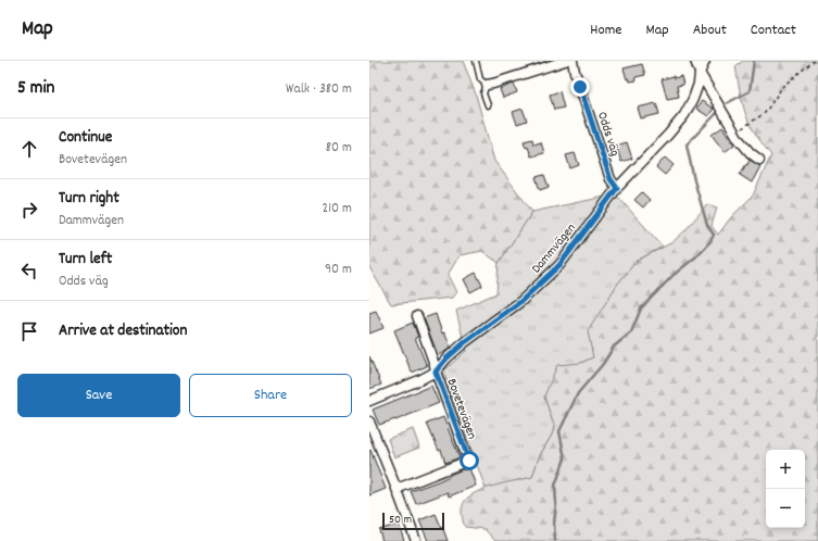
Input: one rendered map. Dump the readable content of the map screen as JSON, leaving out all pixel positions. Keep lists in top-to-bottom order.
{
  "streets": {
    "street": ["Odds väg", "Dammvägen", "Bovetevägen"]
  },
  "crossings": [
    ["Odds väg", "Dammvägen"],
    ["Dammvägen", "Bovetevägen"]
  ],
  "scale_bar": "50 m",
  "page": {
    "header": "Map",
    "nav": [
      "Home",
      "Map",
      "About",
      "Contact"
    ],
    "heading": ["5 min", "Walk · 380 m"],
    "list": [
      ["Continue", "Bovetevägen", "80 m"],
      ["Turn right", "Dammvägen", "210 m"],
      ["Turn left", "Odds väg", "90 m"],
      "Arrive at destination"
    ],
    "buttons": ["Save", "Share"],
    "map_buttons": ["+", "−"],
    "scale": "50 m"
  }
}
